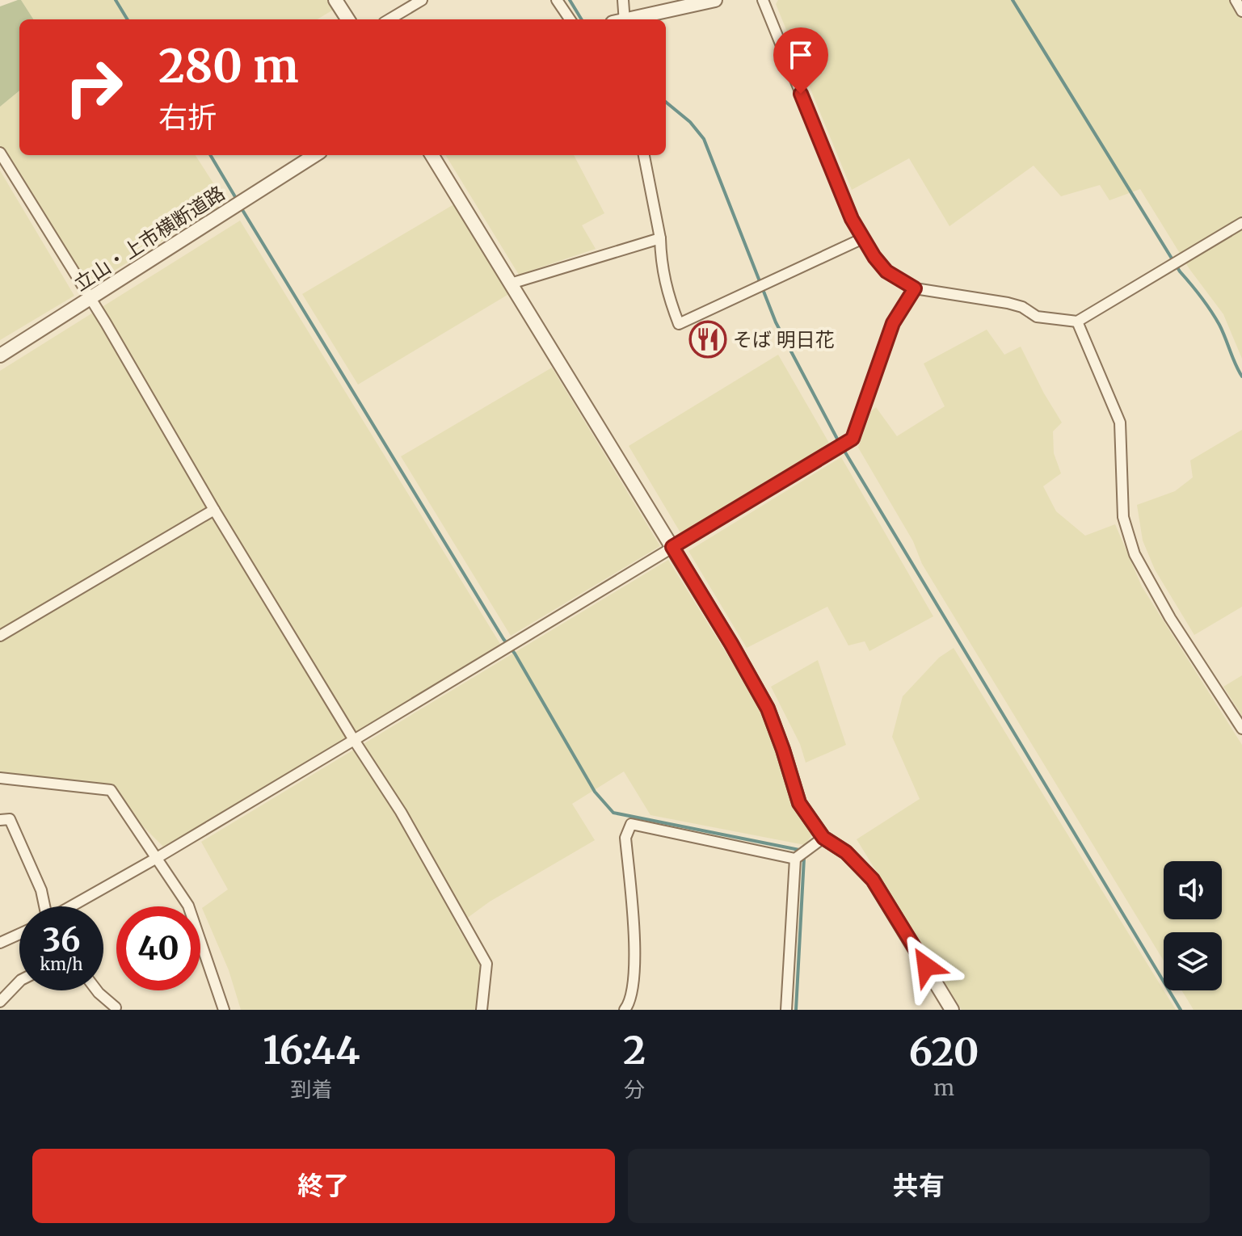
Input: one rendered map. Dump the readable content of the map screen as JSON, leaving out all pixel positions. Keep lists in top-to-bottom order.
{
  "streets": {
    "street": ["立山・上市横断道路"]
  },
  "places": {
    "restaurant": ["そば 明日花"]
  },
  "page": {
    "turn": ["280 m", "右折"],
    "speed": "36 km/h",
    "limit": "40",
    "eta": [
      "16:44",
      "到着",
      "2",
      "分",
      "620",
      "m"
    ],
    "buttons": ["終了", "共有"]
  }
}
